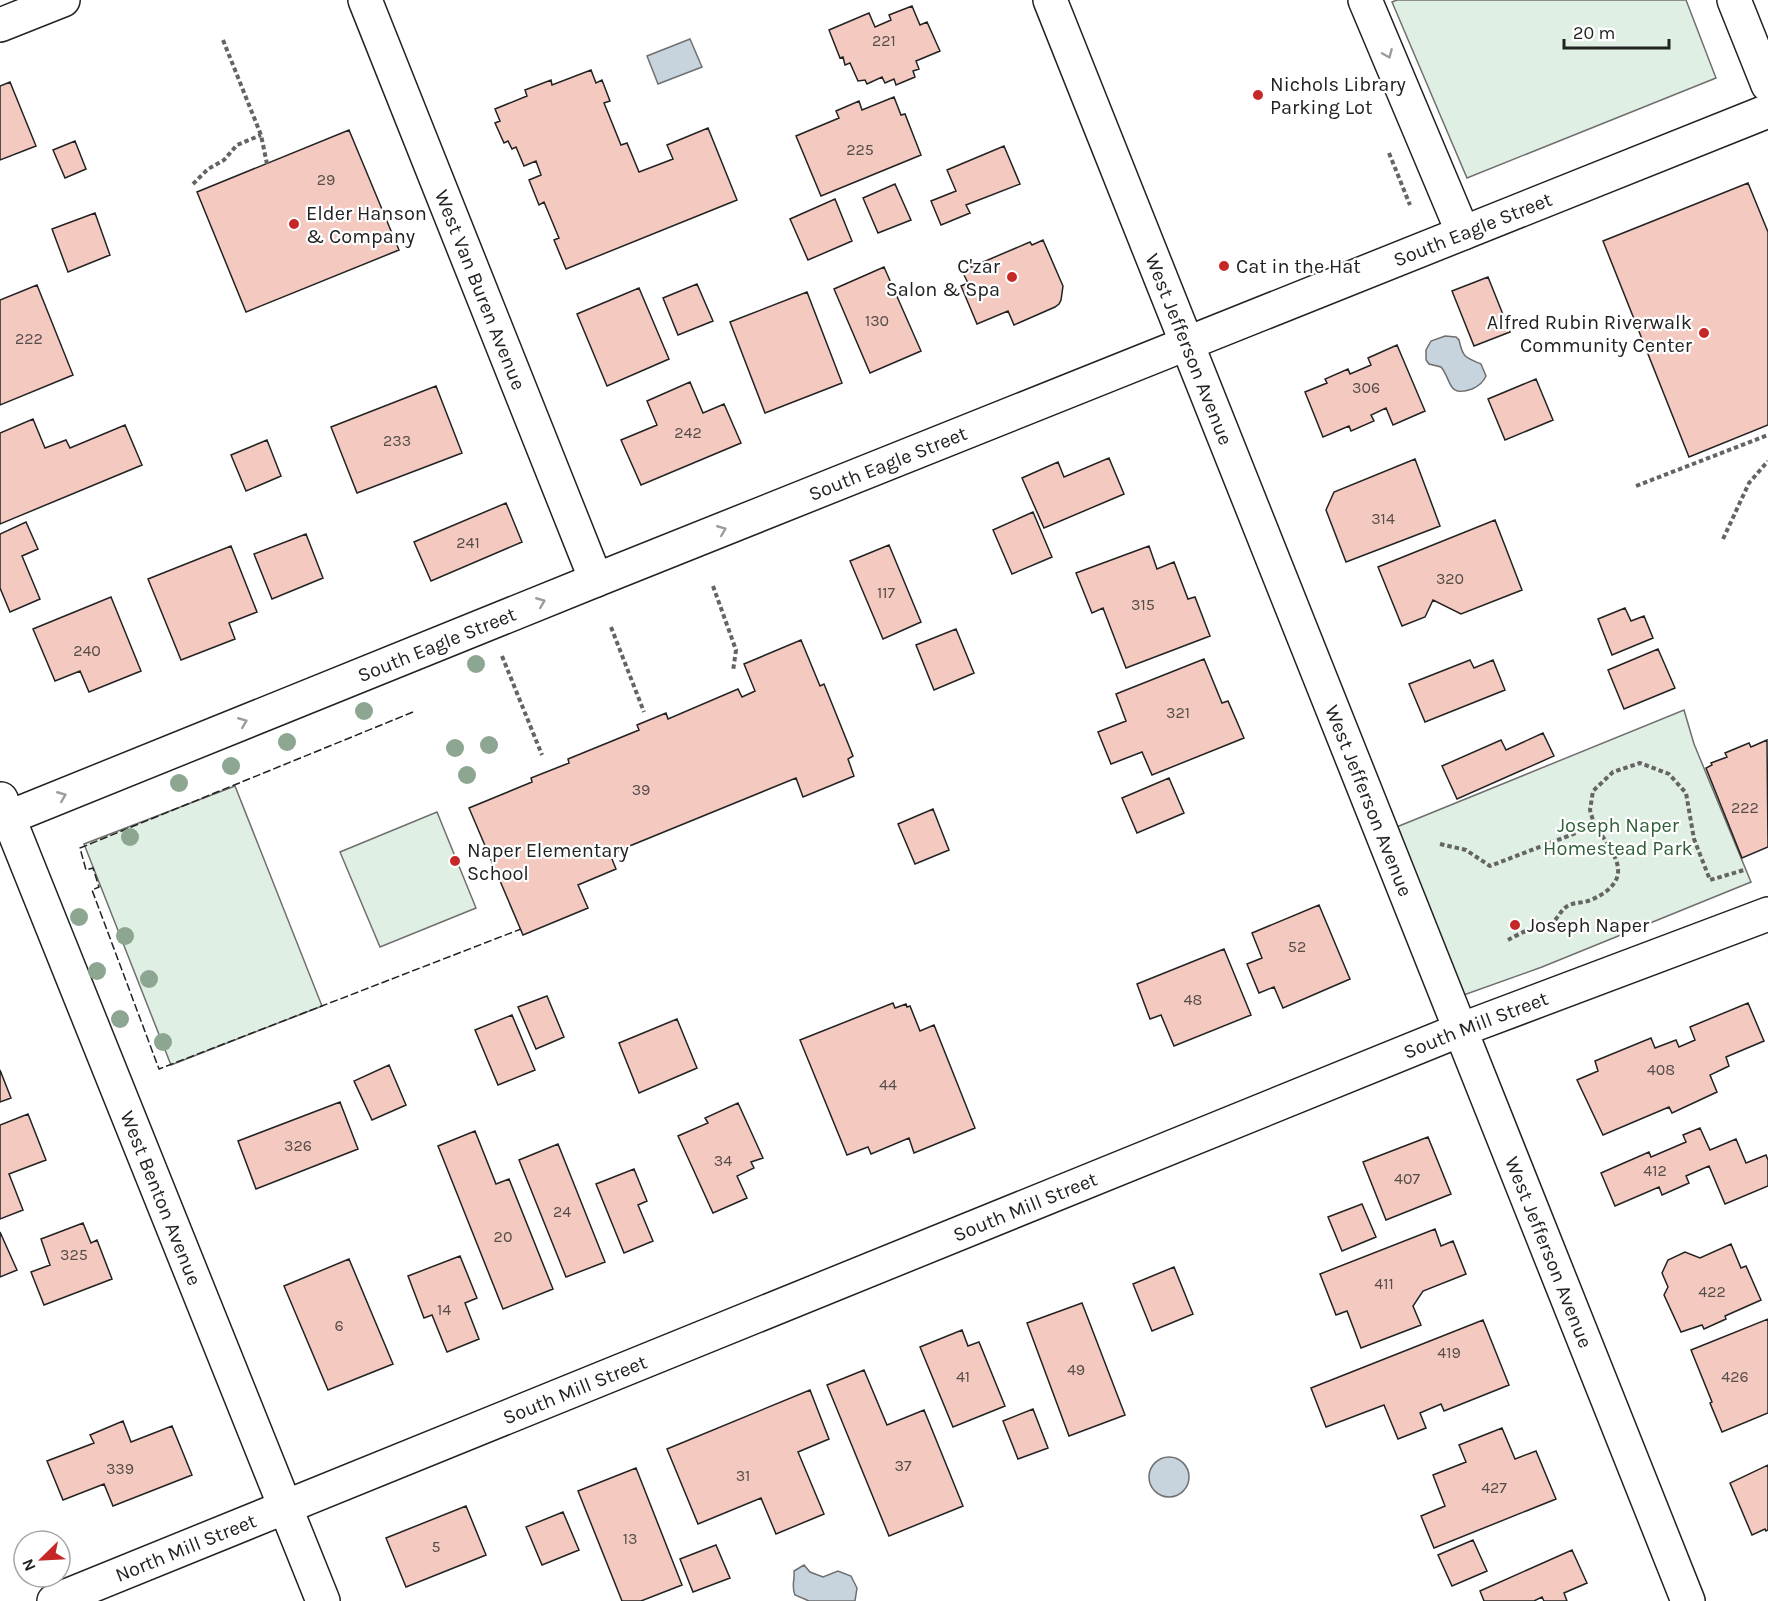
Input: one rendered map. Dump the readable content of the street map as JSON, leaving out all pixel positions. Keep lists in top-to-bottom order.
{
  "streets": {
    "street": [
      "South Eagle Street",
      "West Van Buren Avenue",
      "West Jefferson Avenue",
      "South Mill Street",
      "West Benton Avenue",
      "North Mill Street"
    ]
  },
  "crossings": [
    ["South Eagle Street", "West Van Buren Avenue"],
    ["South Eagle Street", "West Jefferson Avenue"],
    ["South Eagle Street", "West Benton Avenue"],
    ["West Jefferson Avenue", "South Mill Street"],
    ["South Mill Street", "West Benton Avenue"],
    ["South Mill Street", "North Mill Street"],
    ["West Benton Avenue", "North Mill Street"]
  ],
  "one_way": ["South Eagle Street"],
  "parks": ["Joseph Naper Homestead Park"],
  "places": [
    "Nichols Library Parking Lot",
    "Elder Hanson & Company",
    "Cat in the Hat",
    "C'zar Salon & Spa",
    "Alfred Rubin Riverwalk Community Center",
    "Naper Elementary School",
    "Joseph Naper"
  ],
  "house_numbers": [
    "221",
    "225",
    "29",
    "130",
    "222",
    "306",
    "242",
    "233",
    "314",
    "241",
    "320",
    "117",
    "315",
    "240",
    "321",
    "39",
    "222",
    "52",
    "48",
    "408",
    "44",
    "326",
    "34",
    "412",
    "407",
    "24",
    "20",
    "325",
    "411",
    "422",
    "14",
    "6",
    "419",
    "49",
    "41",
    "426",
    "37",
    "339",
    "31",
    "427",
    "13",
    "5"
  ],
  "scale_bar": "20 m",
  "north": "bottom left"
}
